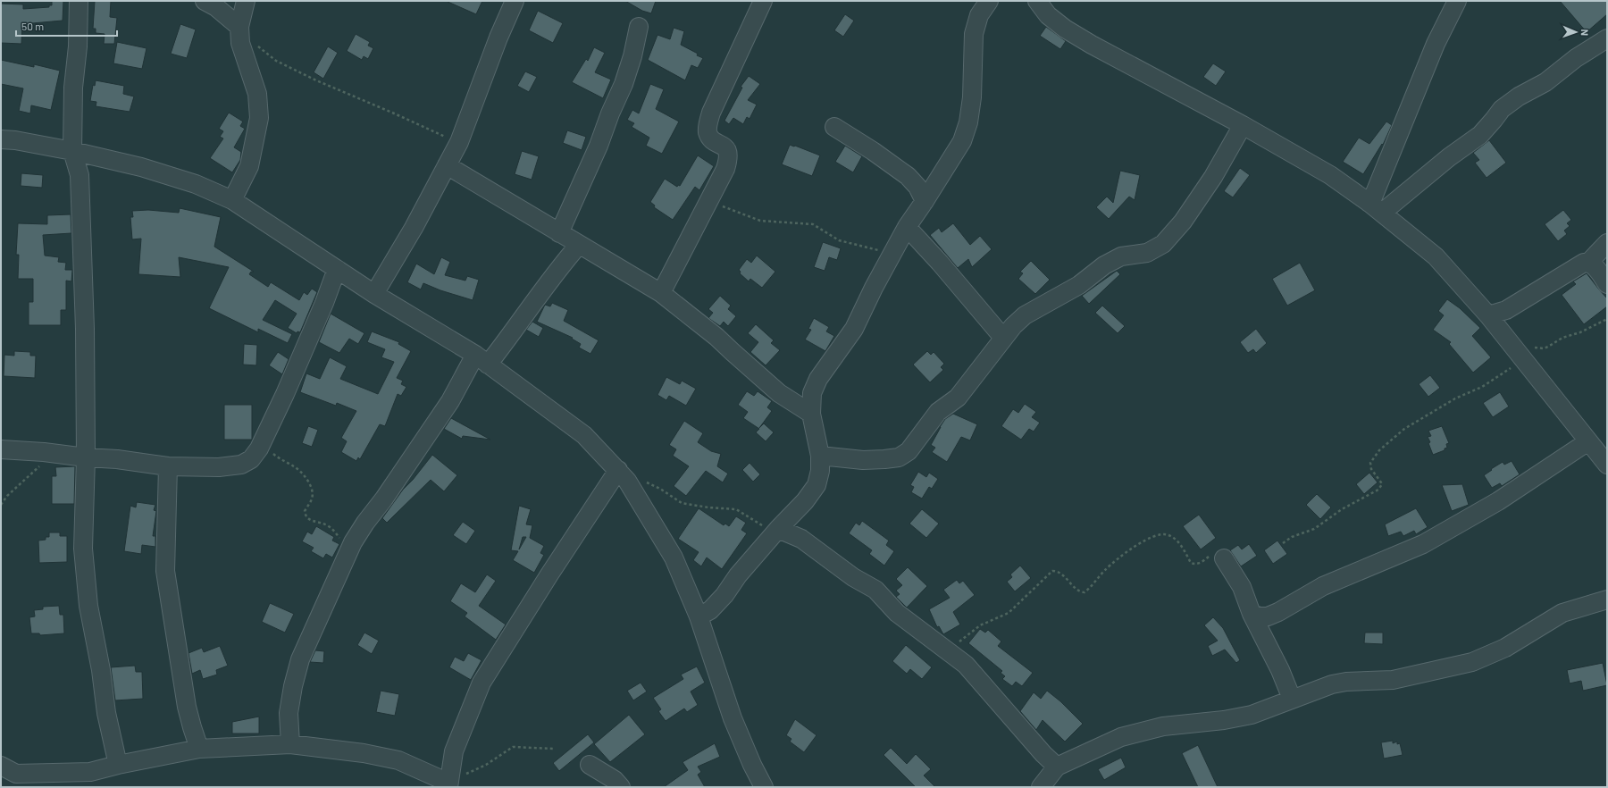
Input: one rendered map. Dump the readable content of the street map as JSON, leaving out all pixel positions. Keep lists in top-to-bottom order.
{
  "scale_bar": "50 m",
  "north": "right"
}
